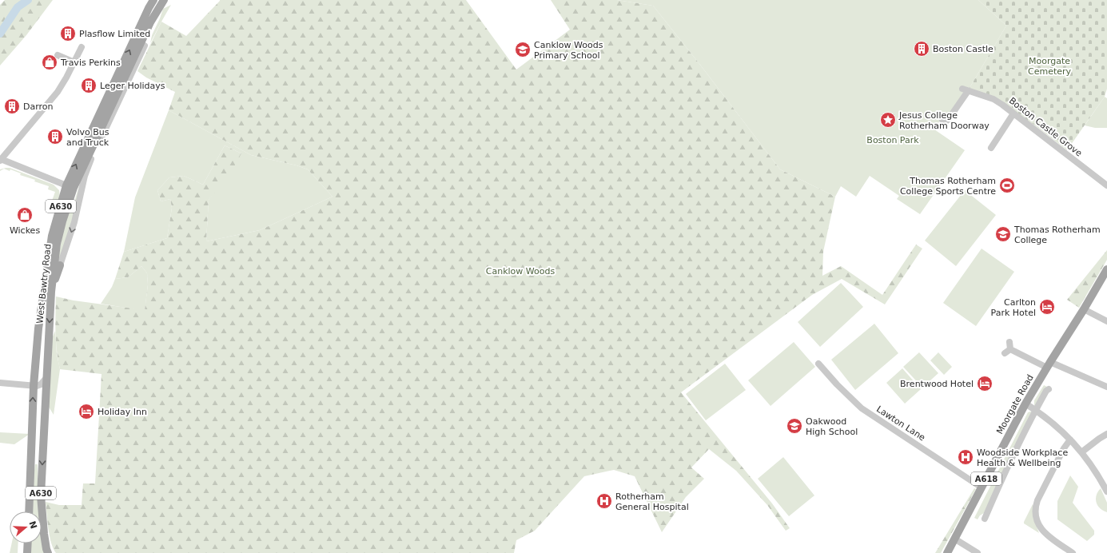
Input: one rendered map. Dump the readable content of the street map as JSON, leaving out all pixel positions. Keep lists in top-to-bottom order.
{
  "streets": {
    "main road": [
      "A630",
      "West Bawtry Road",
      "Moorgate Road",
      "A618"
    ],
    "street": ["Boston Castle Grove", "Lawton Lane"]
  },
  "crossings": [
    ["Moorgate Road", "Lawton Lane"]
  ],
  "parks": ["Moorgate Cemetery", "Boston Park", "Canklow Woods"],
  "places": {
    "building": [
      "Plasflow Limited",
      "Boston Castle",
      "Leger Holidays",
      "Darron",
      "Volvo Bus and Truck"
    ],
    "school or university": ["Canklow Woods Primary School", "Thomas Rotherham College", "Oakwood High School"],
    "shop": ["Travis Perkins", "Wickes"],
    "place": ["Jesus College Rotherham Doorway"],
    "sports": ["Thomas Rotherham College Sports Centre"],
    "hotel": ["Carlton Park Hotel", "Brentwood Hotel", "Holiday Inn"],
    "hospital": ["Woodside Workplace Health & Wellbeing", "Rotherham General Hospital"]
  },
  "north": "right"
}
